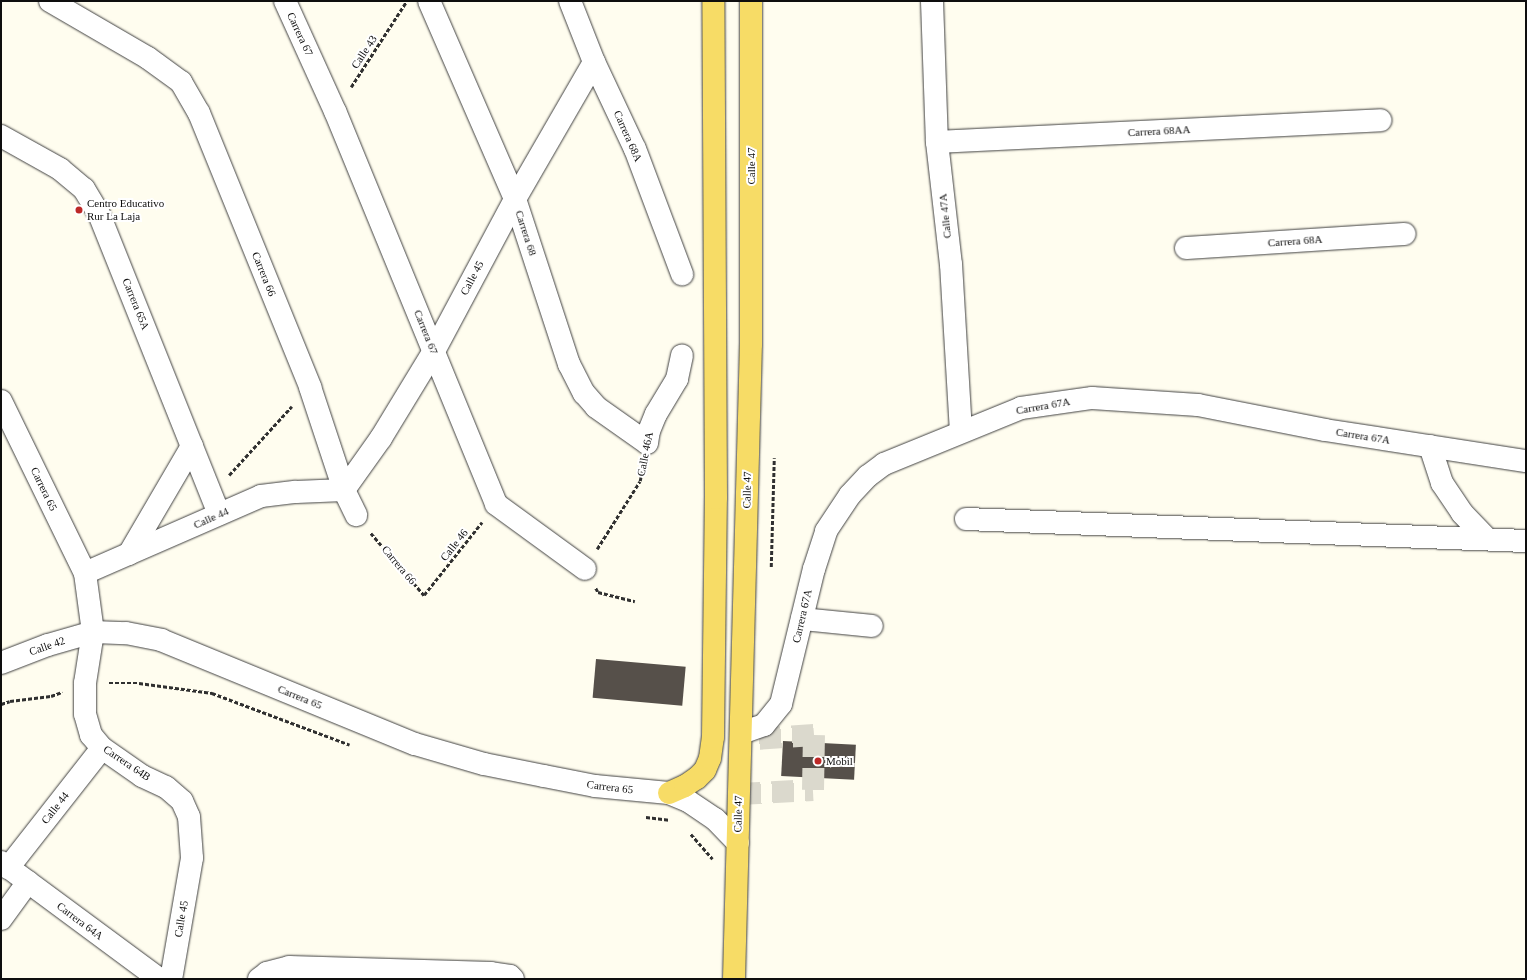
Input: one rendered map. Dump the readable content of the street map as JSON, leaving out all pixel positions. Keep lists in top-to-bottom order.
{
  "streets": {
    "main road": ["Calle 47"],
    "street": [
      "Carrera 67",
      "Carrera 68AA",
      "Carrera 68A",
      "Calle 47A",
      "Carrera 68",
      "Carrera 66",
      "Calle 45",
      "Carrera 65A",
      "Carrera 67A",
      "Calle 46A",
      "Carrera 65",
      "Calle 44",
      "Calle 42",
      "Carrera 64B",
      "Carrera 64A"
    ],
    "path": ["Calle 43", "Calle 46"]
  },
  "crossings": [
    ["Carrera 67", "Calle 43"],
    ["Carrera 67", "Calle 45"],
    ["Carrera 67", "Calle 46"],
    ["Carrera 68AA", "Calle 47A"],
    ["Carrera 68A", "Calle 45"],
    ["Calle 47", "Carrera 67A"],
    ["Calle 47", "Carrera 65"],
    ["Calle 47A", "Carrera 67A"],
    ["Carrera 68", "Calle 45"],
    ["Carrera 68", "Calle 46A"],
    ["Carrera 66", "Calle 45"],
    ["Carrera 66", "Calle 44"],
    ["Carrera 66", "Calle 46"],
    ["Calle 45", "Calle 44"],
    ["Calle 45", "Carrera 64B"],
    ["Carrera 65A", "Calle 44"],
    ["Carrera 65", "Calle 44"],
    ["Carrera 65", "Calle 42"],
    ["Carrera 65", "Carrera 64B"],
    ["Calle 44", "Carrera 64B"],
    ["Calle 44", "Carrera 64A"],
    ["Calle 42", "Carrera 64B"]
  ],
  "places": ["Centro Educativo Rur La Laja", "Mobil"]
}
